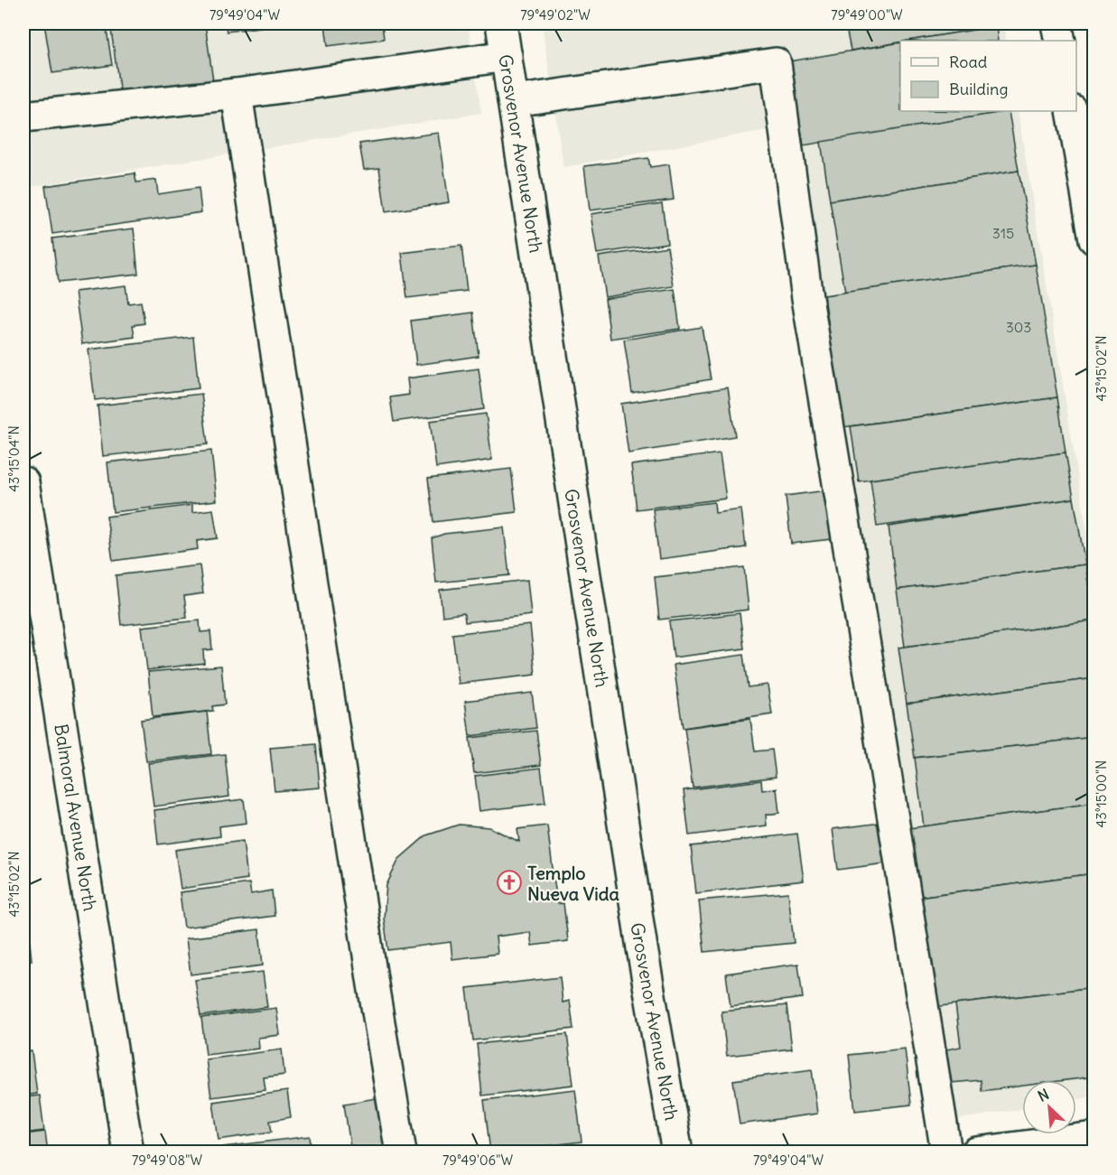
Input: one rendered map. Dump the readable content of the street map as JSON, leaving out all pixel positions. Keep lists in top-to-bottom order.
{
  "streets": {
    "street": ["Grosvenor Avenue North", "Balmoral Avenue North"]
  },
  "places": {
    "church": ["Templo Nueva Vida"]
  },
  "house_numbers": ["315", "303"],
  "legend": ["Road", "Building"],
  "north": "top left",
  "coordinates": [
    "79°49'04\"W",
    "79°49'02\"W",
    "79°49'00\"W",
    "43°15'02\"N",
    "43°15'04\"N",
    "43°15'00\"N",
    "79°49'08\"W",
    "79°49'06\"W"
  ]
}
